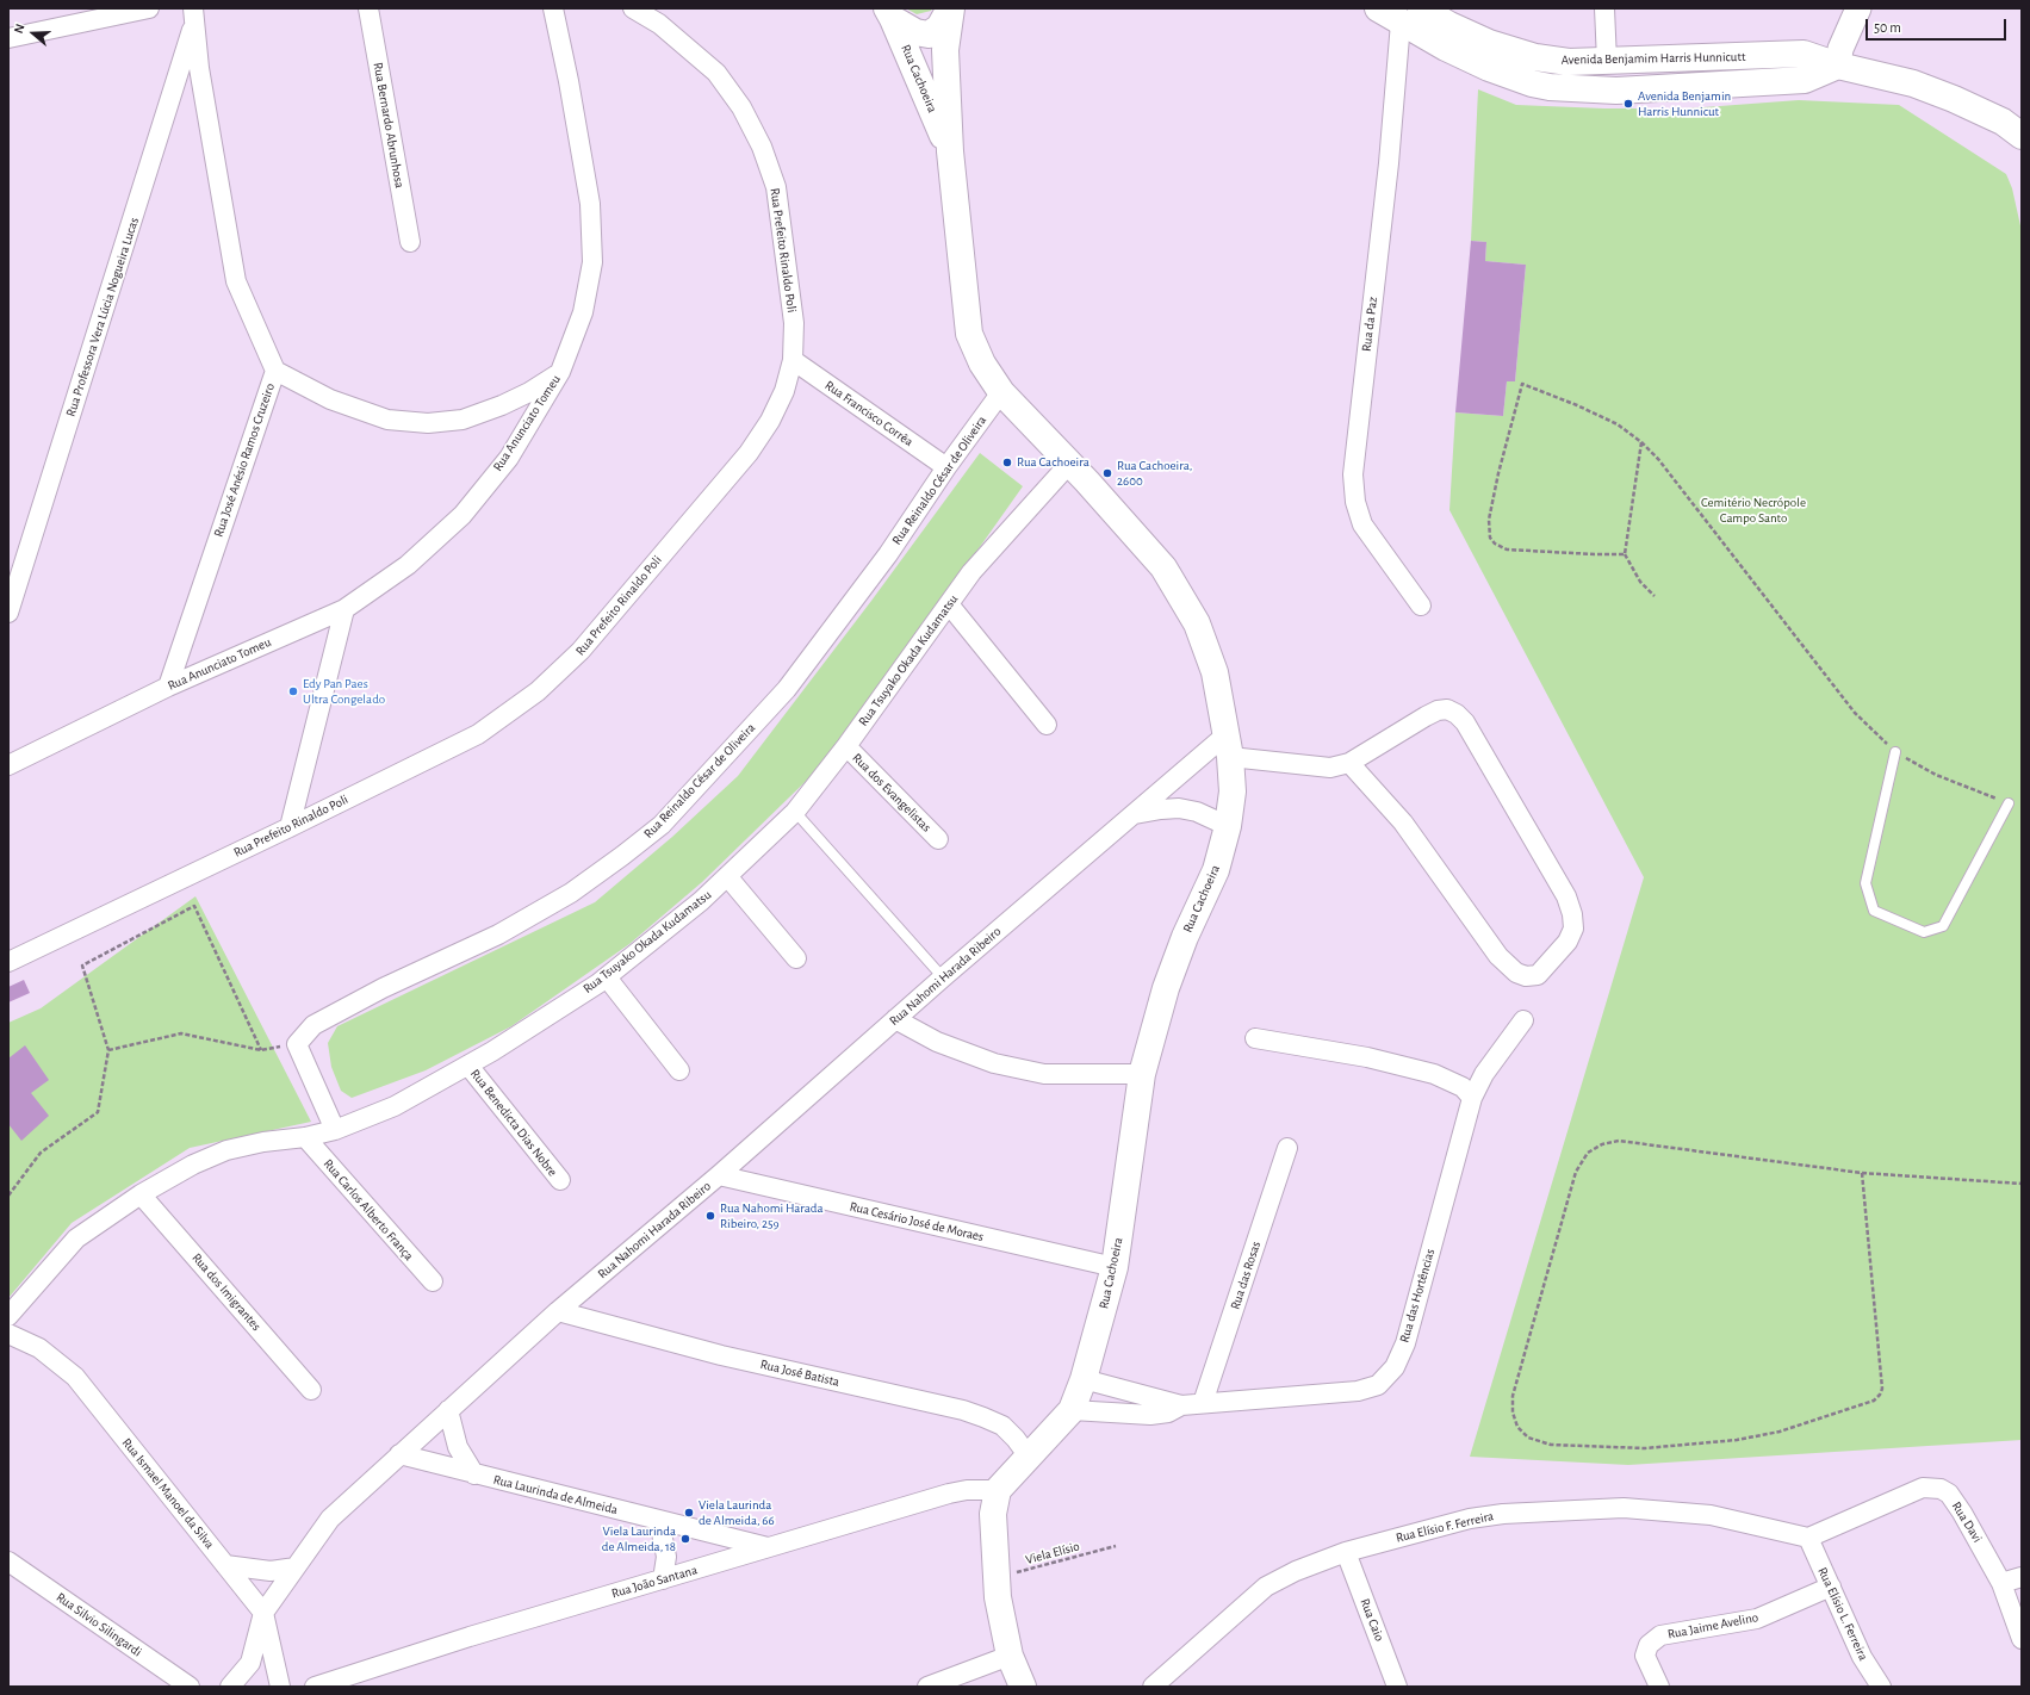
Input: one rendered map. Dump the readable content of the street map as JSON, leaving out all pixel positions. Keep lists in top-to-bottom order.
{
  "streets": {
    "main road": ["Avenida Benjamim Harris Hunnicutt", "Rua Cachoeira"],
    "street": [
      "Rua Bernardo Abrunhosa",
      "Rua Prefeito Rinaldo Poli",
      "Rua Professora Vera Lúcia Nogueira Lucas",
      "Rua da Paz",
      "Rua Francisco Corrêa",
      "Rua Anunciato Tomeu",
      "Rua José Anésio Ramos Cruzeiro",
      "Rua Reinaldo César de Oliveira",
      "Rua Tsuyako Okada Kudamatsu",
      "Rua dos Evangelistas",
      "Rua Nahomi Harada Ribeiro",
      "Rua Benedicta Dias Nobre",
      "Rua Carlos Alberto França",
      "Rua Cesário José de Moraes",
      "Rua das Rosas",
      "Rua dos Imigrantes",
      "Rua das Hortências",
      "Rua José Batista",
      "Rua Ismael Manoel da Silva",
      "Rua Laurinda de Almeida",
      "Rua Davi",
      "Rua Elísio F. Ferreira",
      "Rua João Santana",
      "Rua Elísio L. Ferreira",
      "Rua Caio",
      "Rua Silvio Silingardi",
      "Rua Jaime Avelino"
    ],
    "path": ["Viela Elísio"]
  },
  "crossings": [
    ["Avenida Benjamim Harris Hunnicutt", "Rua da Paz"],
    ["Rua Cachoeira", "Rua Reinaldo César de Oliveira"],
    ["Rua Cachoeira", "Rua Tsuyako Okada Kudamatsu"],
    ["Rua Cachoeira", "Rua Nahomi Harada Ribeiro"],
    ["Rua Cachoeira", "Rua Cesário José de Moraes"],
    ["Rua Cachoeira", "Rua das Hortências"],
    ["Rua Cachoeira", "Rua José Batista"],
    ["Rua Cachoeira", "Rua João Santana"],
    ["Rua Prefeito Rinaldo Poli", "Rua Francisco Corrêa"],
    ["Rua Professora Vera Lúcia Nogueira Lucas", "Rua José Anésio Ramos Cruzeiro"],
    ["Rua Francisco Corrêa", "Rua Reinaldo César de Oliveira"],
    ["Rua Anunciato Tomeu", "Rua José Anésio Ramos Cruzeiro"],
    ["Rua Tsuyako Okada Kudamatsu", "Rua dos Evangelistas"],
    ["Rua Tsuyako Okada Kudamatsu", "Rua Benedicta Dias Nobre"],
    ["Rua Tsuyako Okada Kudamatsu", "Rua Carlos Alberto França"],
    ["Rua Tsuyako Okada Kudamatsu", "Rua dos Imigrantes"],
    ["Rua Nahomi Harada Ribeiro", "Rua Cesário José de Moraes"],
    ["Rua Nahomi Harada Ribeiro", "Rua José Batista"],
    ["Rua Nahomi Harada Ribeiro", "Rua Ismael Manoel da Silva"],
    ["Rua Nahomi Harada Ribeiro", "Rua Laurinda de Almeida"],
    ["Rua das Rosas", "Rua das Hortências"],
    ["Rua Laurinda de Almeida", "Rua João Santana"],
    ["Rua Davi", "Rua Elísio F. Ferreira"],
    ["Rua Davi", "Rua Elísio L. Ferreira"],
    ["Rua Elísio F. Ferreira", "Rua Elísio L. Ferreira"],
    ["Rua Elísio F. Ferreira", "Rua Caio"],
    ["Rua Elísio L. Ferreira", "Rua Jaime Avelino"]
  ],
  "parks": ["Cemitério Necrópole Campo Santo"],
  "places": [
    "Avenida Benjamin Harris Hunnicut",
    "Rua Cachoeira",
    "Rua Cachoeira, 2600",
    "Edy Pan Paes Ultra Congelado",
    "Rua Nahomi Harada Ribeiro, 259",
    "Viela Laurinda de Almeida, 66",
    "Viela Laurinda de Almeida, 18"
  ],
  "scale_bar": "50 m",
  "north": "left"
}
